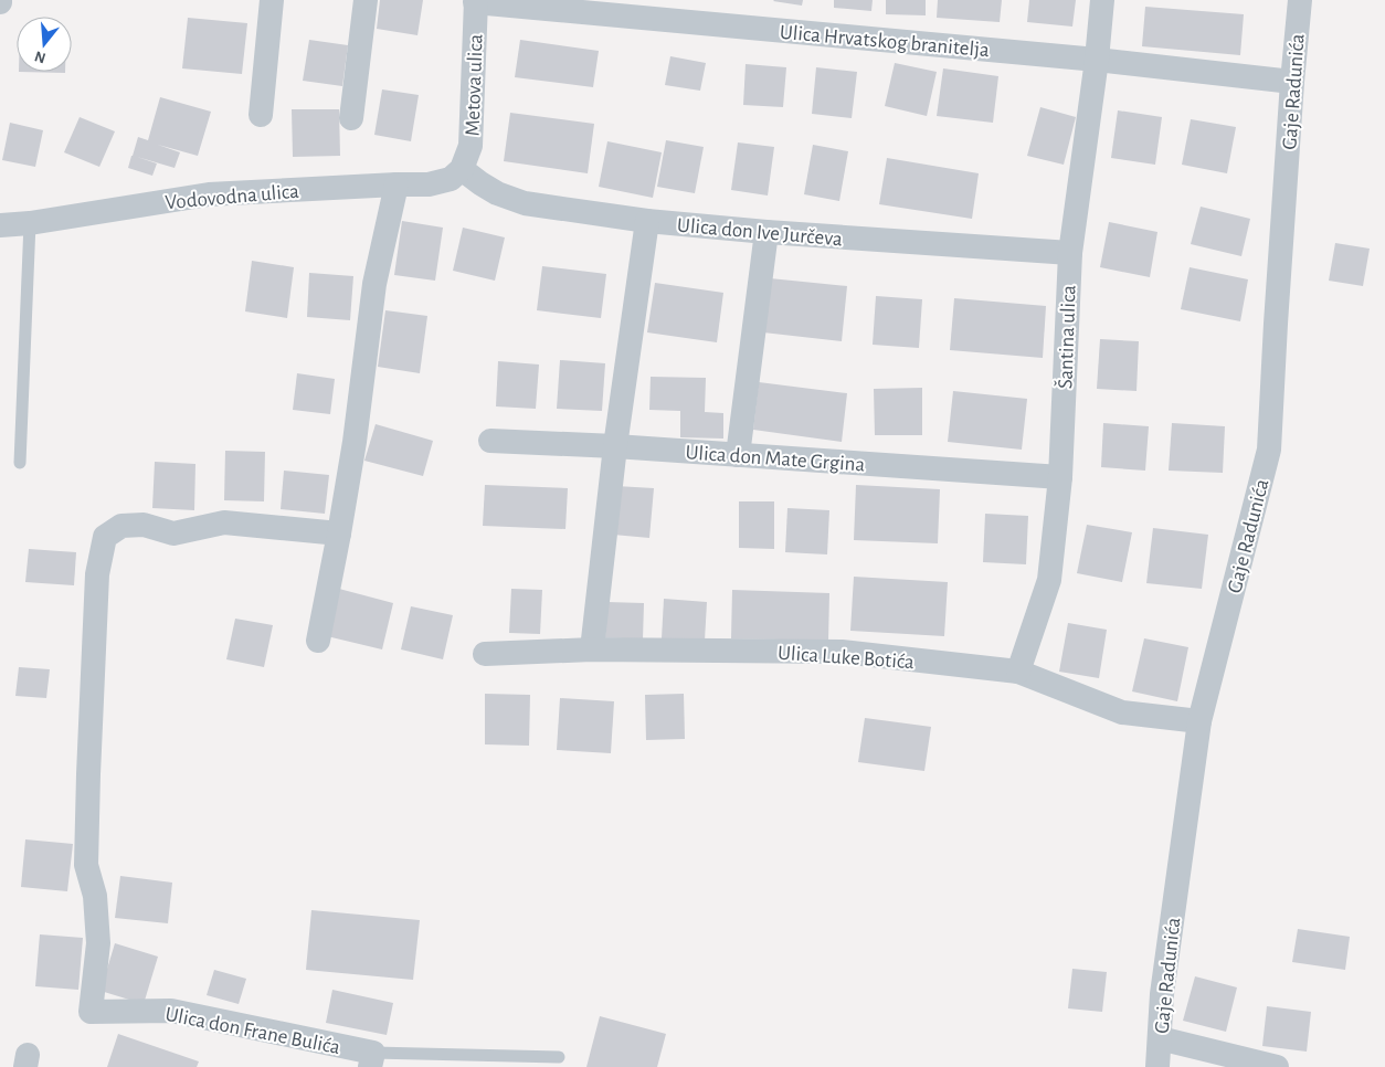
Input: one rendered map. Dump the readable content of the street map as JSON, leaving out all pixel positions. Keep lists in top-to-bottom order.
{
  "streets": {
    "street": [
      "Ulica Hrvatskog branitelja",
      "Metova ulica",
      "Gaje Radunića",
      "Vodovodna ulica",
      "Ulica don Ive Jurčeva",
      "Šantina ulica",
      "Ulica don Mate Grgina",
      "Ulica Luke Botića",
      "Ulica don Frane Bulića"
    ]
  },
  "crossings": [
    ["Ulica Hrvatskog branitelja", "Metova ulica"],
    ["Ulica Hrvatskog branitelja", "Gaje Radunića"],
    ["Ulica Hrvatskog branitelja", "Šantina ulica"],
    ["Metova ulica", "Vodovodna ulica"],
    ["Metova ulica", "Ulica don Ive Jurčeva"],
    ["Gaje Radunića", "Ulica Luke Botića"],
    ["Vodovodna ulica", "Ulica don Ive Jurčeva"],
    ["Ulica don Ive Jurčeva", "Šantina ulica"],
    ["Šantina ulica", "Ulica don Mate Grgina"],
    ["Šantina ulica", "Ulica Luke Botića"]
  ],
  "north": "bottom"
}
